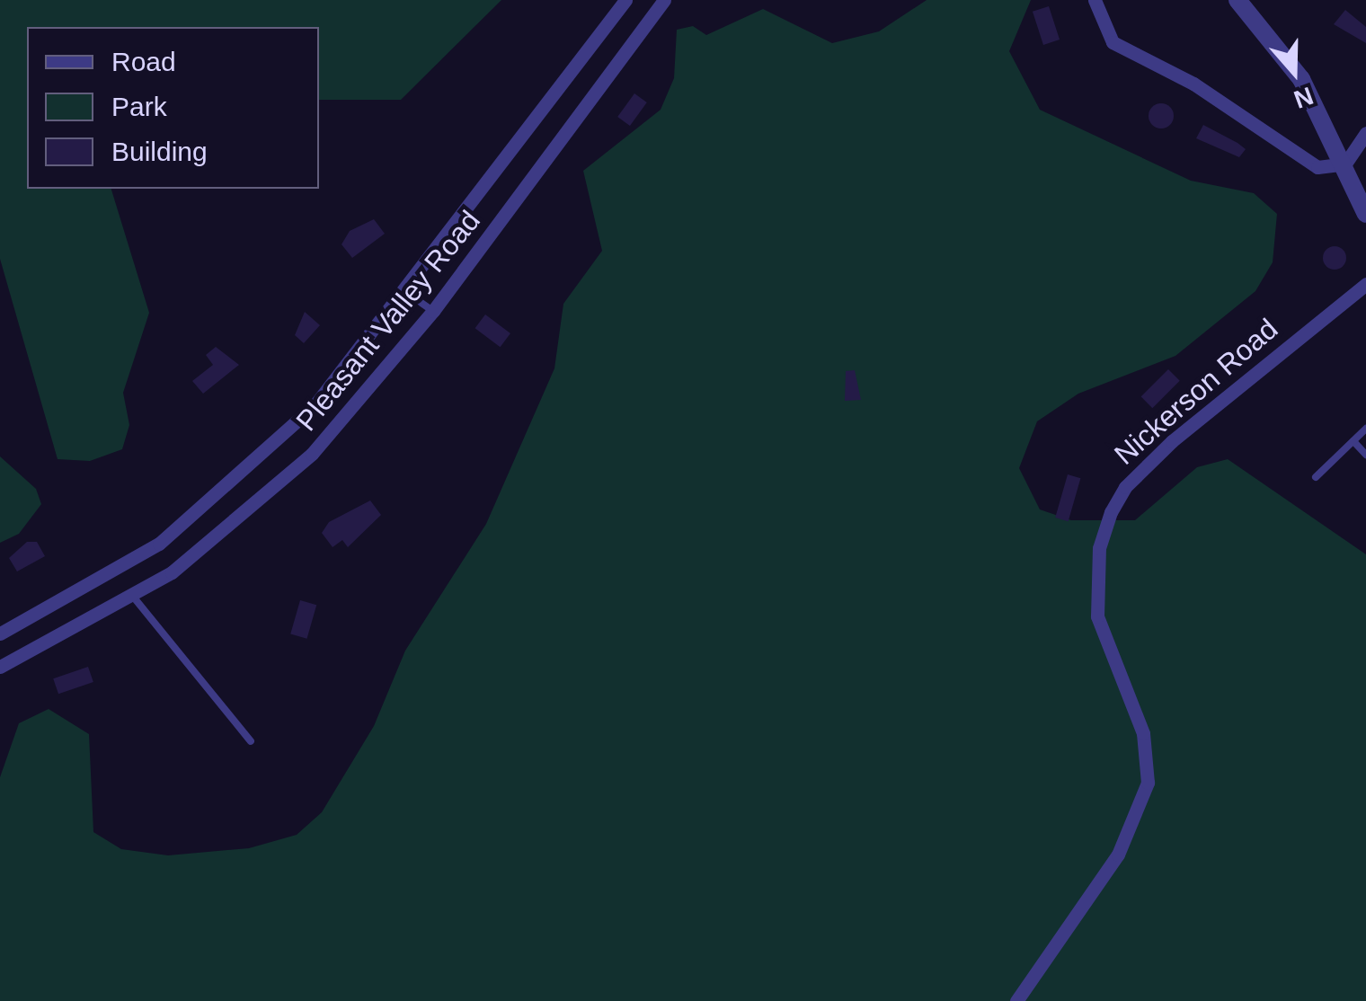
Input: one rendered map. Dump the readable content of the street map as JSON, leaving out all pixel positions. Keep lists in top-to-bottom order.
{
  "streets": {
    "street": ["Pleasant Valley Road", "Nickerson Road"]
  },
  "legend": ["Road", "Park", "Building"],
  "north": "bottom"
}
